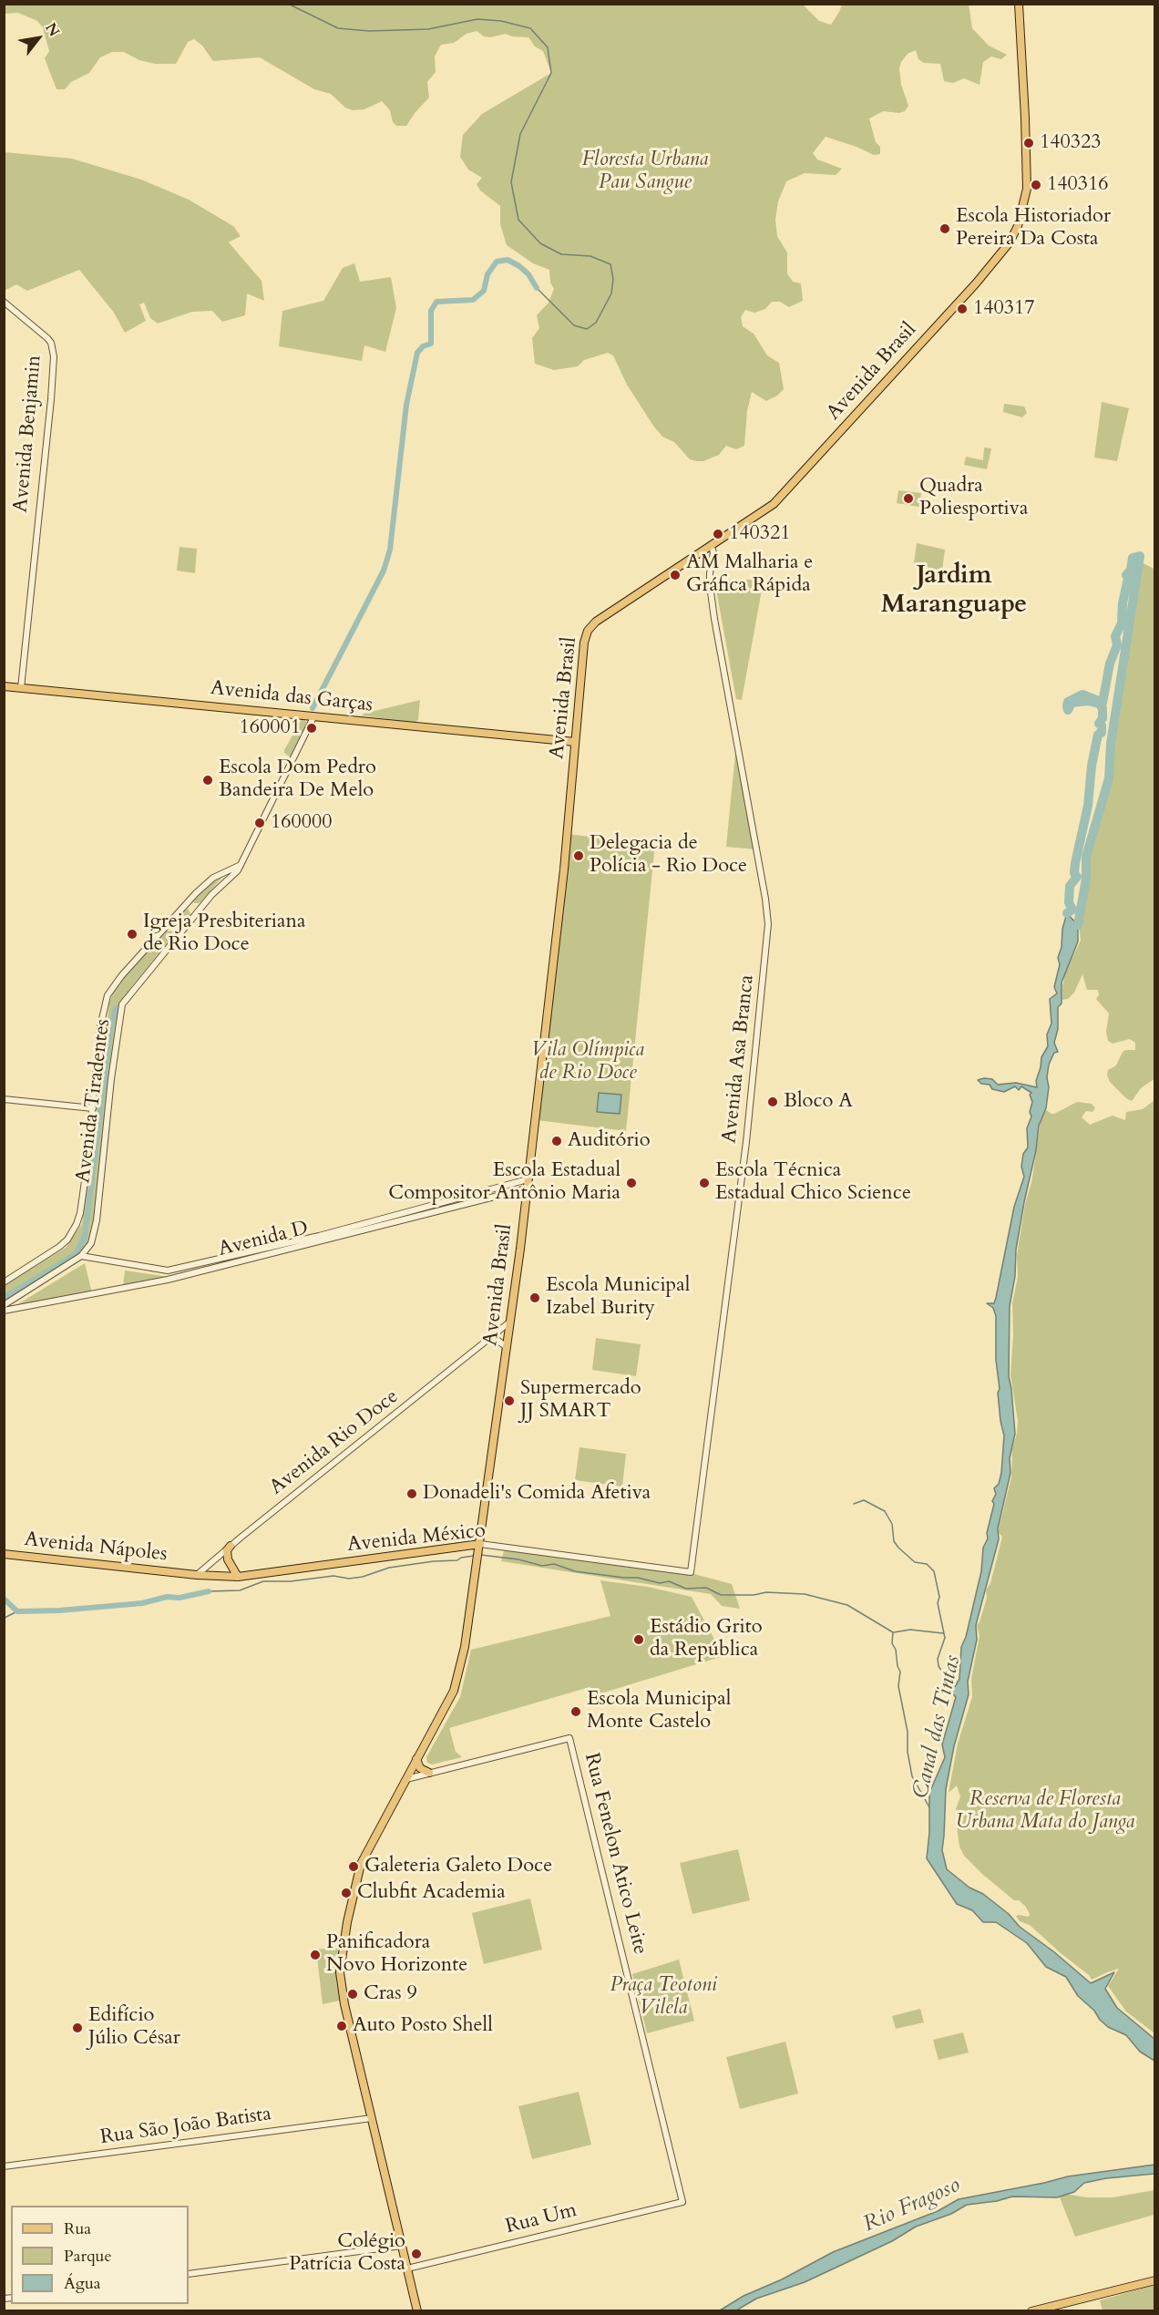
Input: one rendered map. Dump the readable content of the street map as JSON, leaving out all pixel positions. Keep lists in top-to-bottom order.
{
  "streets": {
    "main road": [
      "Avenida Brasil",
      "Avenida das Garças",
      "Avenida México",
      "Avenida Nápoles"
    ],
    "street": [
      "Avenida Benjamin",
      "Avenida Asa Branca",
      "Avenida Tiradentes",
      "Avenida D",
      "Avenida Rio Doce",
      "Rua Fenelon Atico Leite",
      "Rua São João Batista",
      "Rua Um"
    ]
  },
  "crossings": [
    ["Avenida Brasil", "Avenida das Garças"],
    ["Avenida Brasil", "Avenida Asa Branca"],
    ["Avenida Brasil", "Avenida D"],
    ["Avenida Brasil", "Avenida Rio Doce"],
    ["Avenida Brasil", "Avenida México"],
    ["Avenida Brasil", "Rua São João Batista"],
    ["Avenida Brasil", "Rua Um"],
    ["Avenida Benjamin", "Avenida das Garças"],
    ["Avenida das Garças", "Avenida Tiradentes"],
    ["Avenida Asa Branca", "Avenida México"],
    ["Avenida Tiradentes", "Avenida D"],
    ["Avenida Rio Doce", "Avenida México"],
    ["Avenida México", "Avenida Nápoles"],
    ["Rua Fenelon Atico Leite", "Rua Um"]
  ],
  "districts": ["Jardim Maranguape"],
  "water": ["Canal das Tintas", "Rio Fragoso"],
  "parks": [
    "Floresta Urbana Pau Sangue",
    "Vila Olímpica de Rio Doce",
    "Reserva de Floresta Urbana Mata do Janga",
    "Praça Teotoni Vilela"
  ],
  "places": [
    "140323",
    "140316",
    "Escola Historiador Pereira Da Costa",
    "140317",
    "Quadra Poliesportiva",
    "140321",
    "AM Malharia e Gráfica Rápida",
    "160001",
    "Escola Dom Pedro Bandeira De Melo",
    "160000",
    "Delegacia de Polícia - Rio Doce",
    "Igreja Presbiteriana de Rio Doce",
    "Bloco A",
    "Auditório",
    "Escola Estadual Compositor Antônio Maria",
    "Escola Técnica Estadual Chico Science",
    "Escola Municipal Izabel Burity",
    "Supermercado JJ SMART",
    "Donadeli's Comida Afetiva",
    "Estádio Grito da República",
    "Escola Municipal Monte Castelo",
    "Galeteria Galeto Doce",
    "Clubfit Academia",
    "Panificadora Novo Horizonte",
    "Cras 9",
    "Auto Posto Shell",
    "Edifício Júlio César",
    "Colégio Patrícia Costa"
  ],
  "legend": ["Rua", "Parque", "Água"],
  "north": "top right"
}
